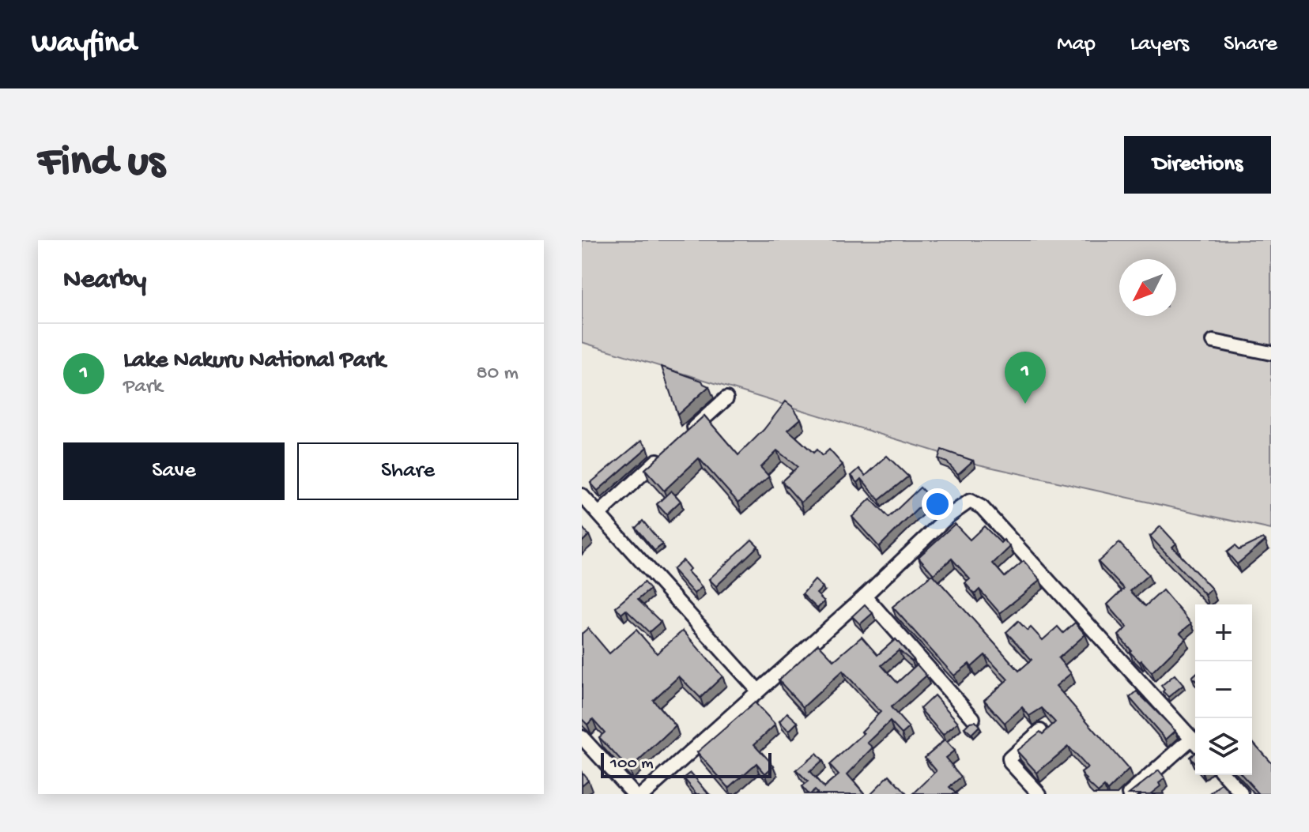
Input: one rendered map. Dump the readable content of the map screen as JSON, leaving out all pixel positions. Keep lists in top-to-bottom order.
{
  "scale_bar": "100 m",
  "north": "bottom left",
  "page": {
    "header": "Wayfind",
    "nav": ["Map", "Layers", "Share"],
    "buttons": [
      "Directions",
      ["Save", "Share"]
    ],
    "title": "Find us",
    "heading": "Nearby",
    "list": [
      {
        "mark": "1",
        "name": "Lake Nakuru National Park",
        "note": "Park",
        "value": "80 m"
      }
    ],
    "pins": "1",
    "map_buttons": ["+", "−"],
    "scale": "100 m"
  }
}
